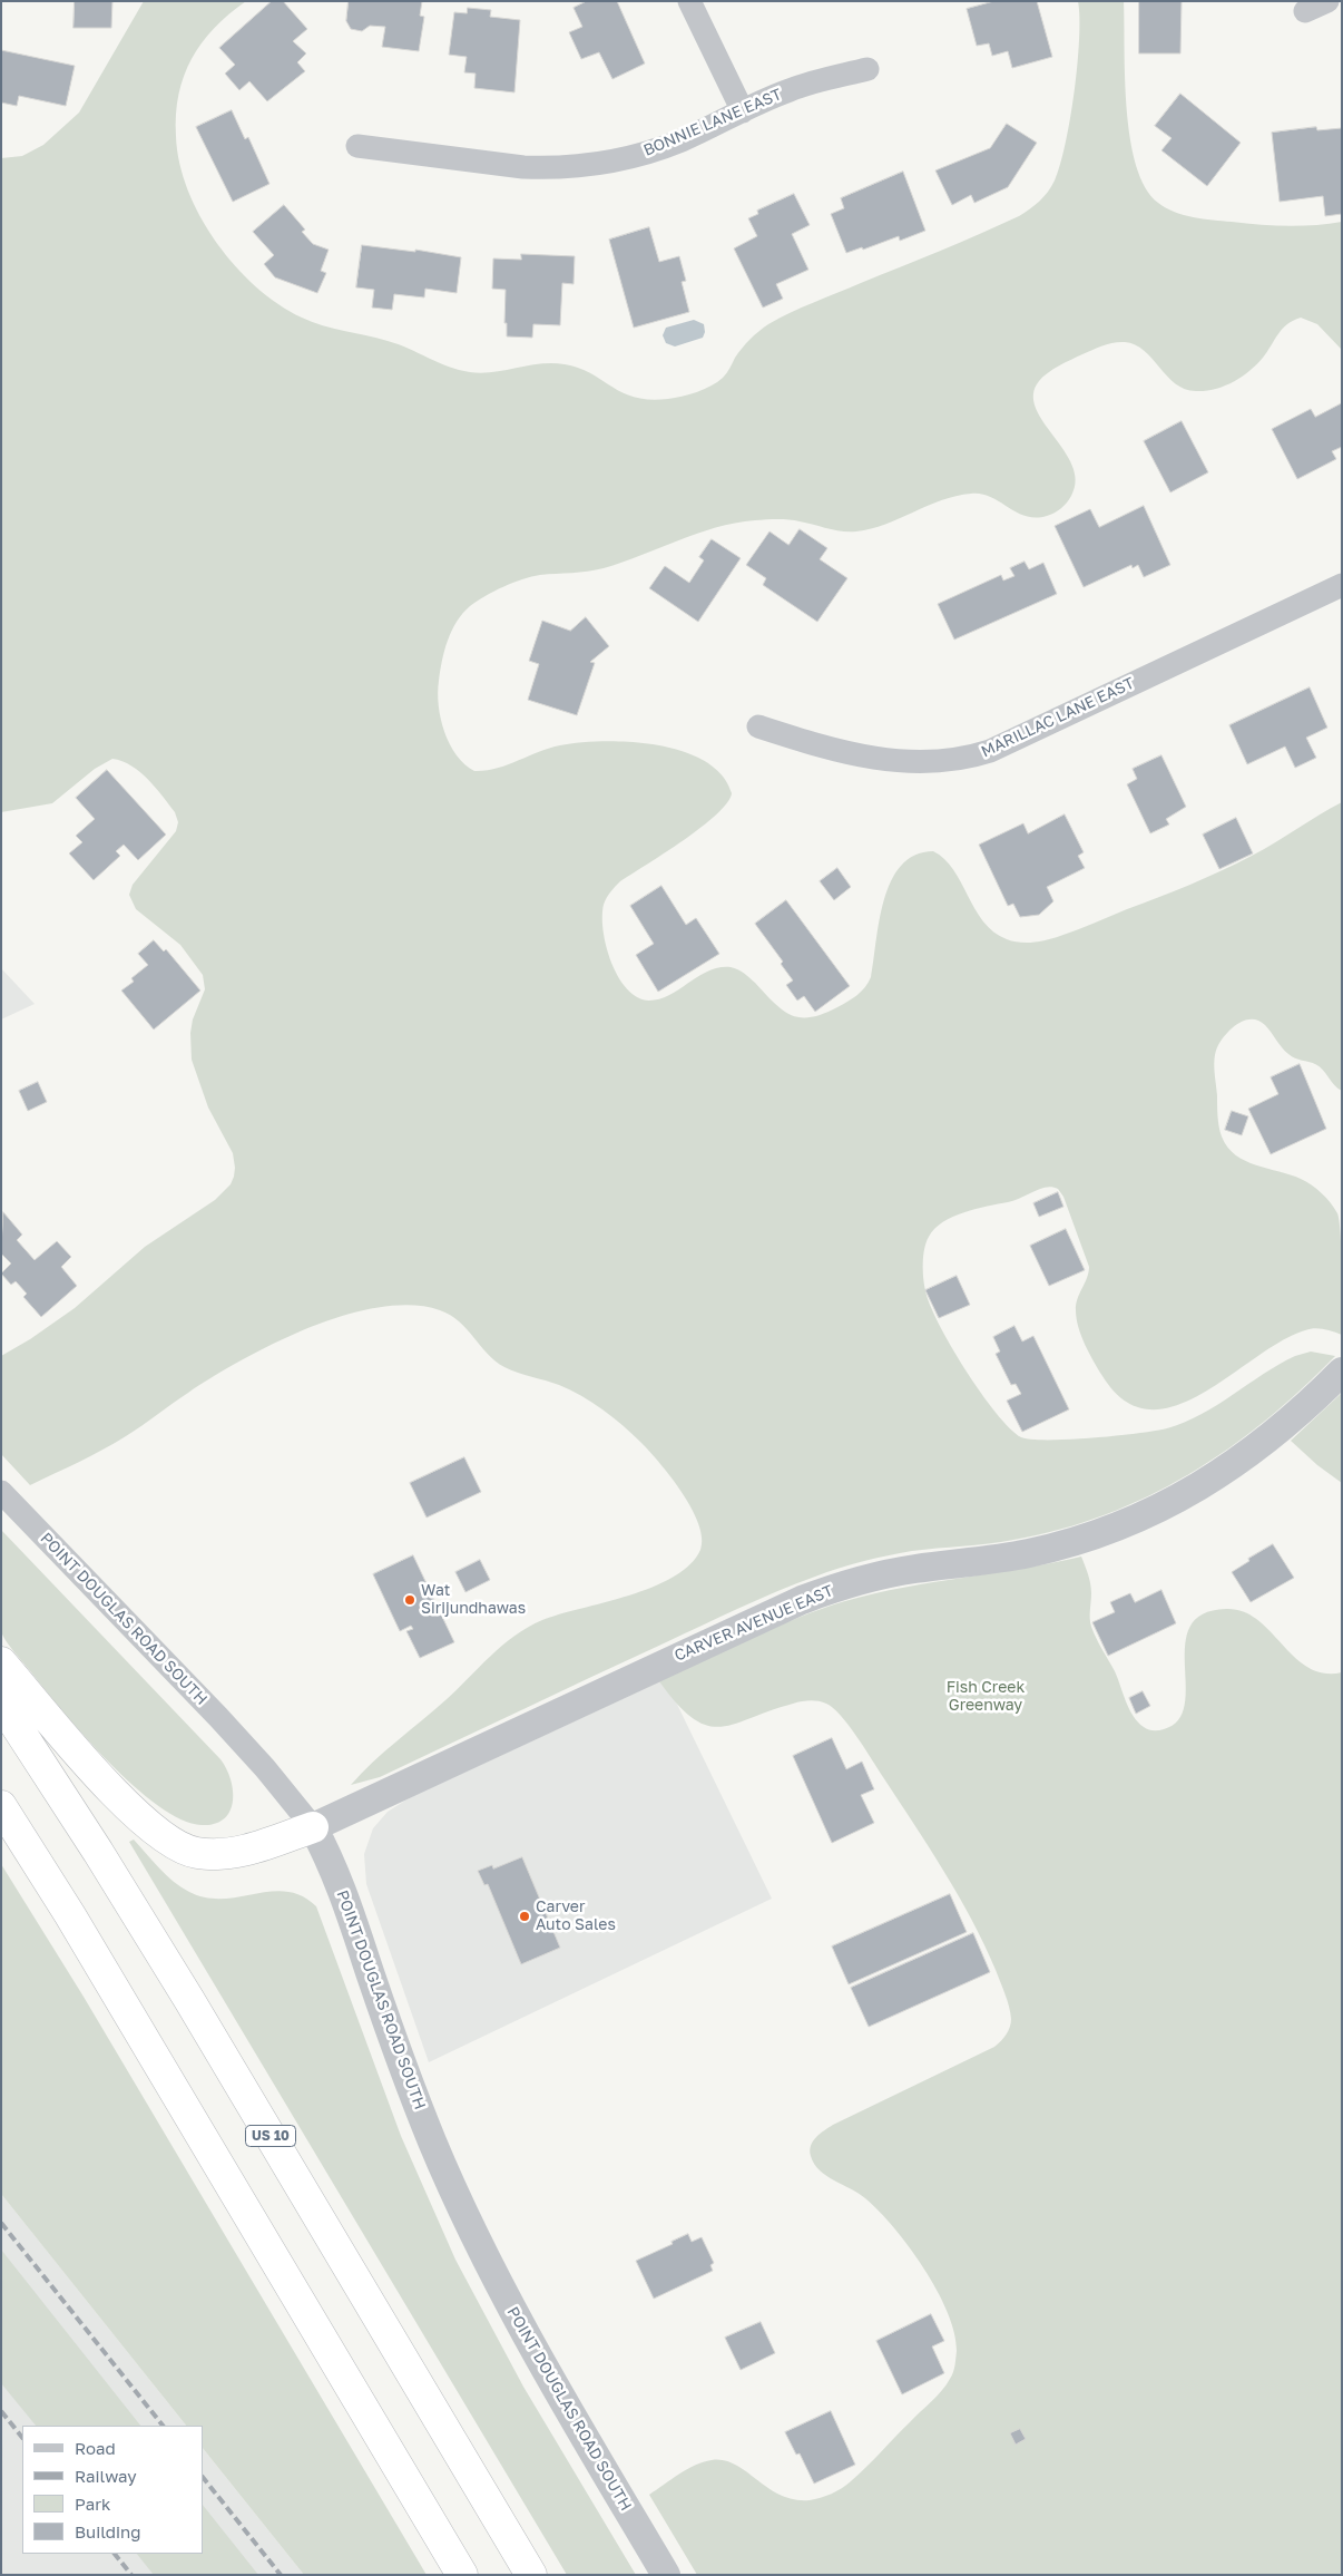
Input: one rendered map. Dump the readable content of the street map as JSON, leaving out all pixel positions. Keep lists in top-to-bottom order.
{
  "streets": {
    "highway": ["US 10"],
    "street": [
      "BONNIE LANE EAST",
      "MARILLAC LANE EAST",
      "POINT DOUGLAS ROAD SOUTH",
      "CARVER AVENUE EAST"
    ]
  },
  "crossings": [
    ["POINT DOUGLAS ROAD SOUTH", "CARVER AVENUE EAST"]
  ],
  "parks": ["Fish Creek Greenway"],
  "places": ["Wat Sirijundhawas", "Carver Auto Sales"],
  "legend": [
    "Road",
    "Railway",
    "Park",
    "Building"
  ]
}
